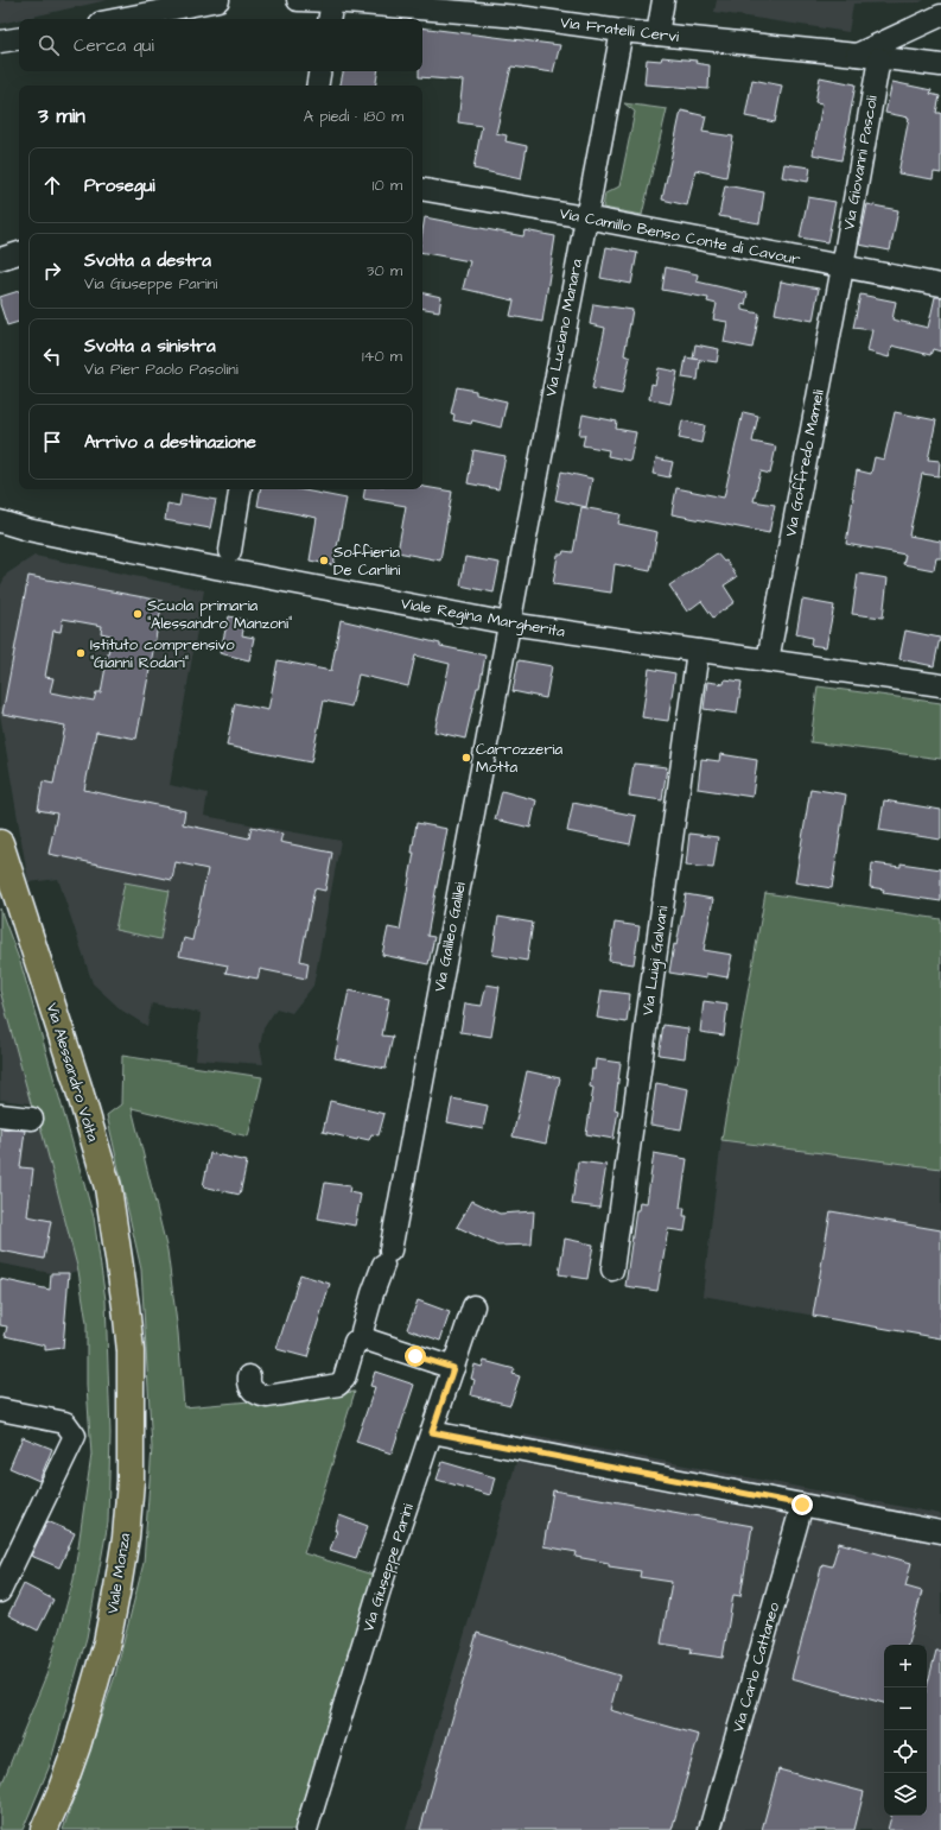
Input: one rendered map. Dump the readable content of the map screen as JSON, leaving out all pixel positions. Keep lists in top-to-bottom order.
{
  "streets": {
    "main road": ["Via Alessandro Volta", "Viale Monza"],
    "street": [
      "Via Fratelli Cervi",
      "Via Giovanni Pascoli",
      "Via Camillo Benso Conte di Cavour",
      "Via Luciano Manara",
      "Via Goffredo Mameli",
      "Viale Regina Margherita",
      "Via Galileo Galilei",
      "Via Luigi Galvani",
      "Via Giuseppe Parini",
      "Via Carlo Cattaneo"
    ]
  },
  "crossings": [
    ["Via Fratelli Cervi", "Via Giovanni Pascoli"],
    ["Via Fratelli Cervi", "Via Luciano Manara"],
    ["Via Giovanni Pascoli", "Via Camillo Benso Conte di Cavour"],
    ["Via Giovanni Pascoli", "Via Goffredo Mameli"],
    ["Via Camillo Benso Conte di Cavour", "Via Luciano Manara"],
    ["Via Camillo Benso Conte di Cavour", "Via Goffredo Mameli"],
    ["Via Luciano Manara", "Viale Regina Margherita"],
    ["Via Luciano Manara", "Via Galileo Galilei"],
    ["Via Goffredo Mameli", "Viale Regina Margherita"],
    ["Viale Regina Margherita", "Via Galileo Galilei"],
    ["Viale Regina Margherita", "Via Luigi Galvani"],
    ["Via Alessandro Volta", "Viale Monza"]
  ],
  "places": [
    "Soffieria De Carlini",
    "Scuola primaria \"Alessandro Manzoni\"",
    "Istituto comprensivo \"Gianni Rodari\"",
    "Carrozzeria Motta"
  ],
  "page": {
    "search": "Cerca qui",
    "heading": ["3 min", "A piedi · 180 m"],
    "list": [
      ["Prosegui", "10 m"],
      ["Svolta a destra", "Via Giuseppe Parini", "30 m"],
      ["Svolta a sinistra", "Via Pier Paolo Pasolini", "140 m"],
      "Arrivo a destinazione"
    ],
    "map_buttons": ["+", "−"]
  }
}
